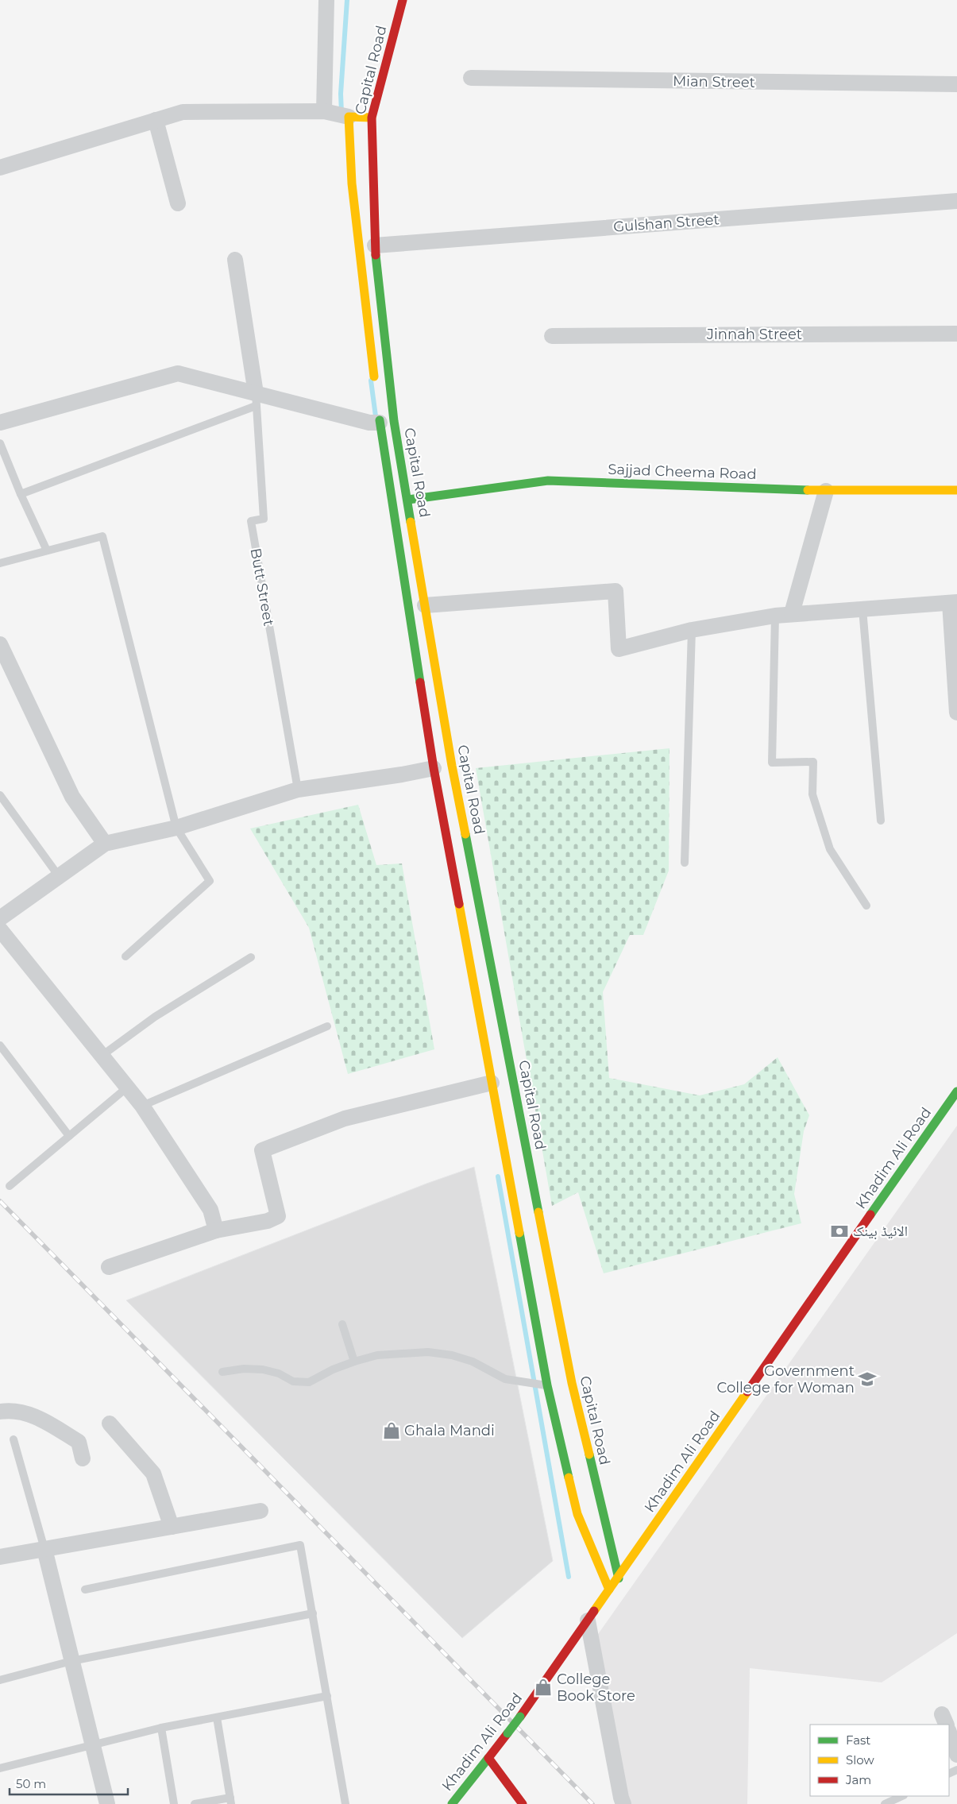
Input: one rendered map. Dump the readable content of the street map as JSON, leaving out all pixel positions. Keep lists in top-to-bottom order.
{
  "streets": {
    "street": [
      "Capital Road",
      "Mian Street",
      "Gulshan Street",
      "Jinnah Street",
      "Sajjad Cheema Road",
      "Khadim Ali Road"
    ],
    "lane": ["Butt Street"]
  },
  "crossings": [
    ["Capital Road", "Gulshan Street"],
    ["Capital Road", "Sajjad Cheema Road"],
    ["Capital Road", "Khadim Ali Road"]
  ],
  "places": {
    "bank": ["الائیڈ بینک"],
    "school or university": ["Government College for Woman"],
    "shop": ["Ghala Mandi", "College Book Store"]
  },
  "legend": ["Fast", "Slow", "Jam"],
  "scale_bar": "50 m"
}
